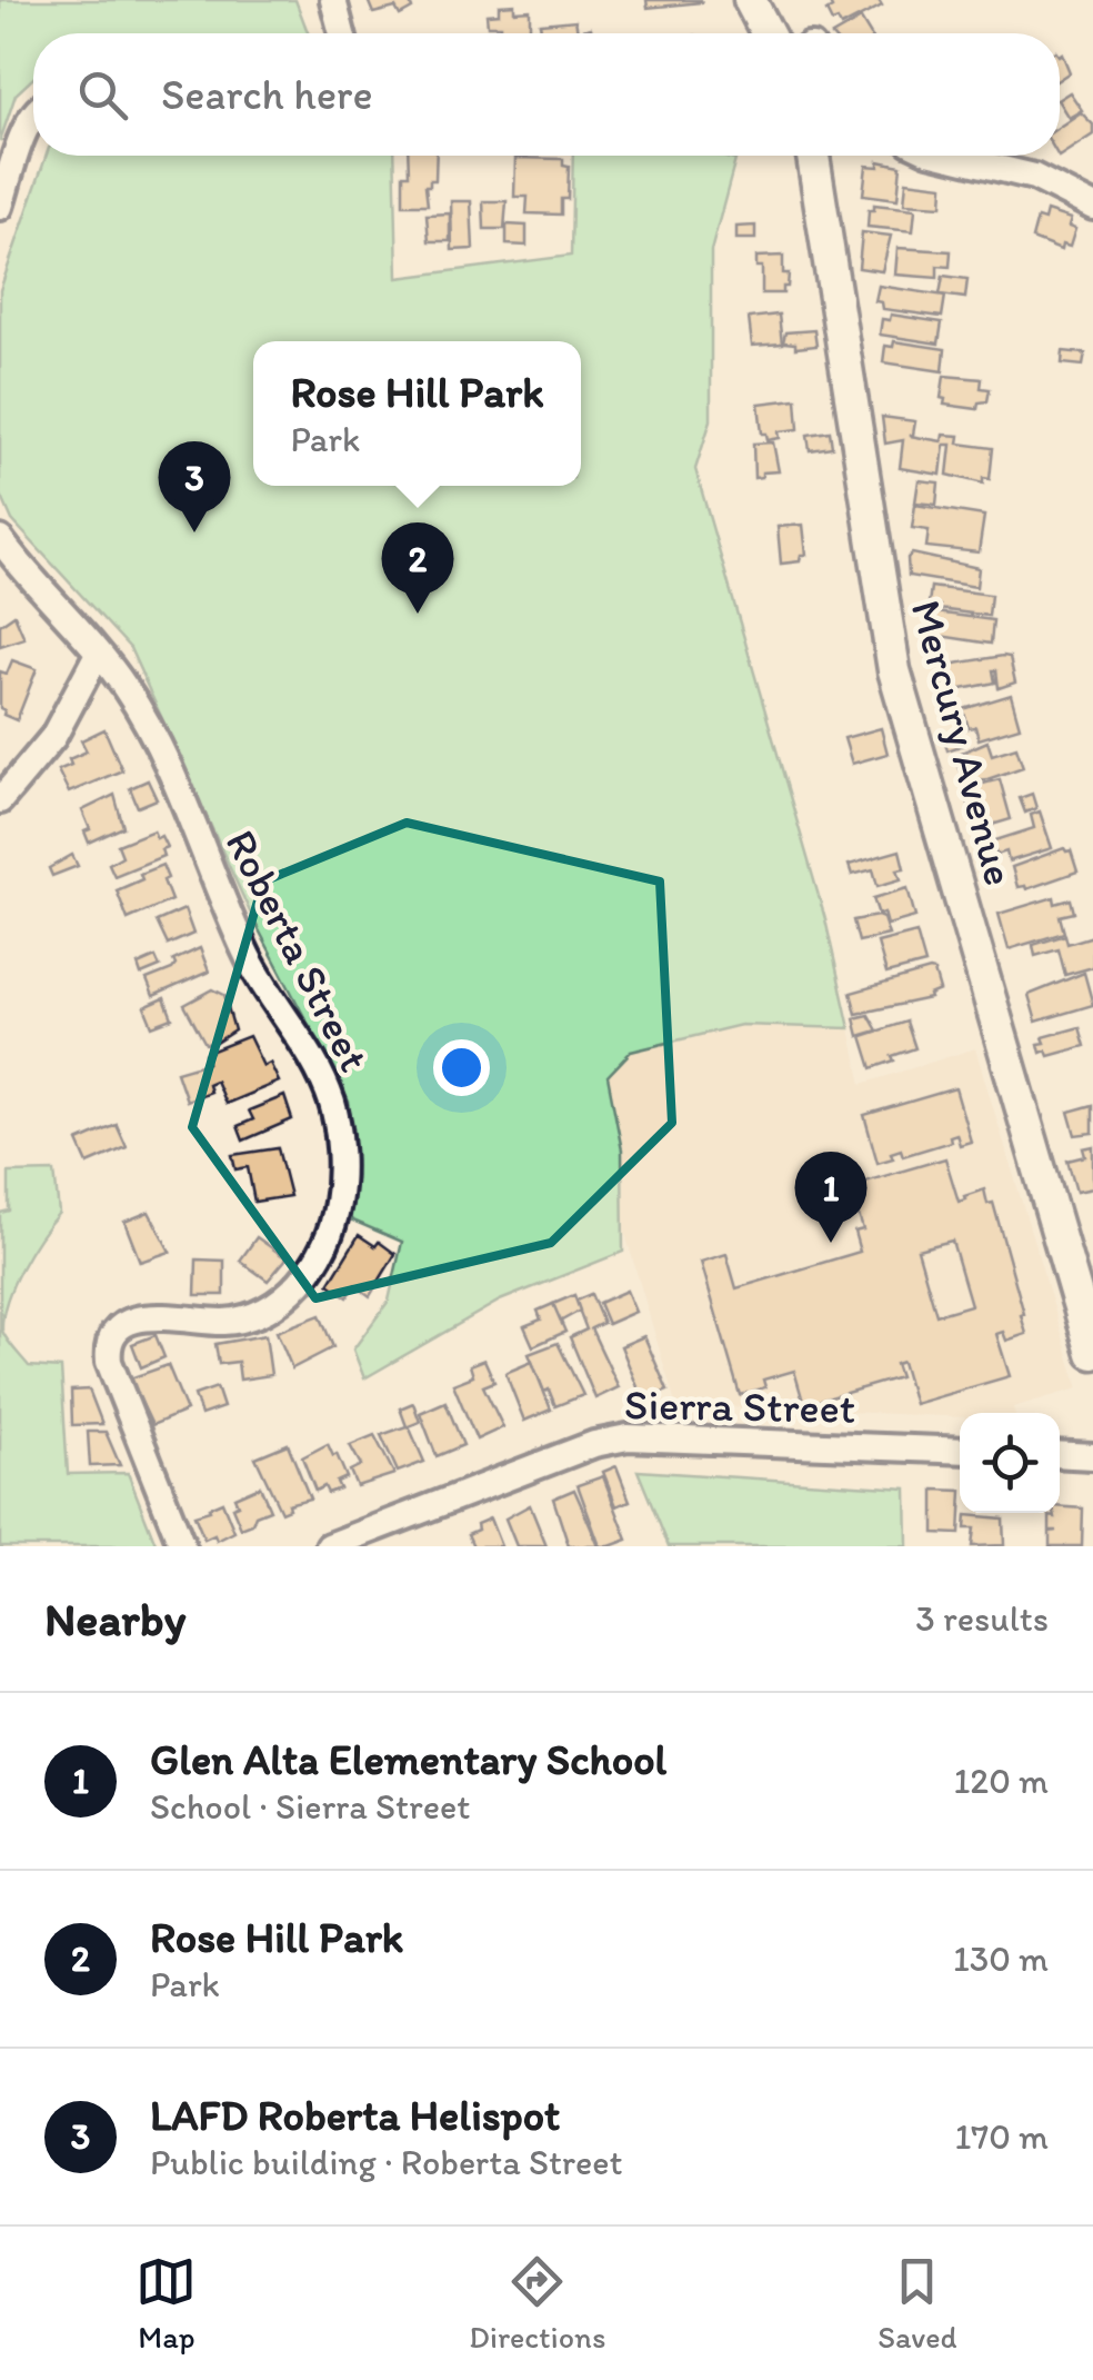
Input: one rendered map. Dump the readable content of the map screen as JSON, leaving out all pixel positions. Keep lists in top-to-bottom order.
{
  "streets": {
    "street": ["Mercury Avenue", "Roberta Street", "Sierra Street"]
  },
  "page": {
    "search": "Search here",
    "popup": ["Rose Hill Park", "Park"],
    "pins": ["3", "2", "1"],
    "heading": ["Nearby", "3 results"],
    "list": [
      {
        "mark": "1",
        "name": "Glen Alta Elementary School",
        "note": "School · Sierra Street",
        "value": "120 m"
      },
      {
        "mark": "2",
        "name": "Rose Hill Park",
        "note": "Park",
        "value": "130 m"
      },
      {
        "mark": "3",
        "name": "LAFD Roberta Helispot",
        "note": "Public building · Roberta Street",
        "value": "170 m"
      }
    ],
    "nav": ["Map", "Directions", "Saved"]
  }
}
